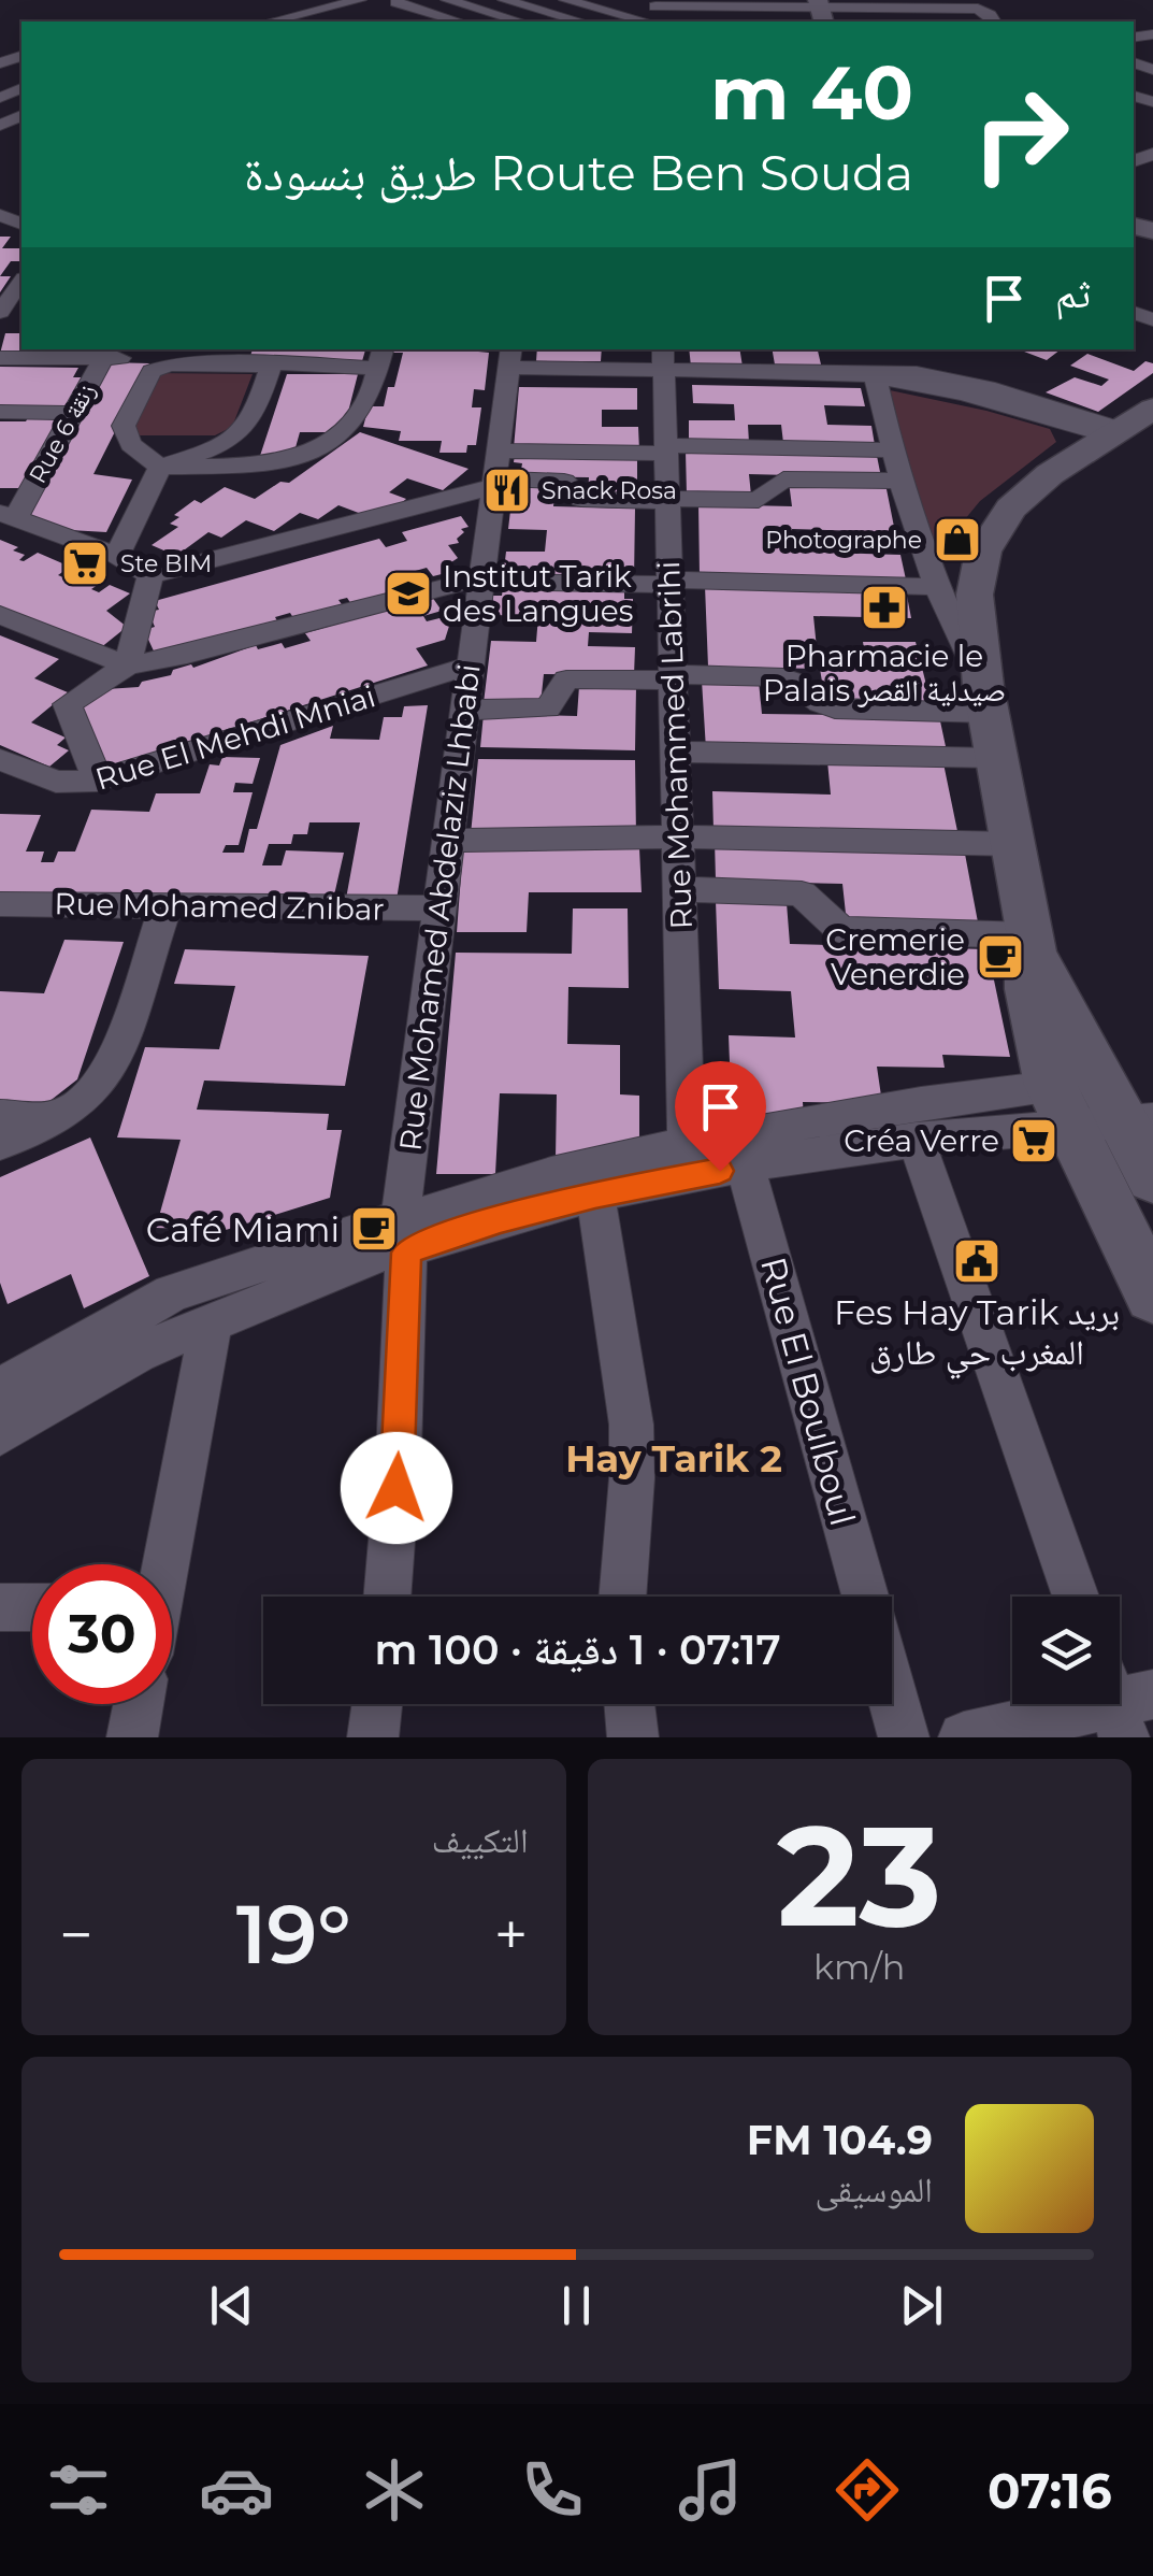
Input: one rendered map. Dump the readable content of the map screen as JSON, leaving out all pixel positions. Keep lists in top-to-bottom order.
{
  "streets": {
    "street": [
      "Rue 6 زنقة",
      "Rue El Mehdi Mniai",
      "Rue Mohammed Labrihi",
      "Rue Mohamed Znibar",
      "Rue Mohamed Abdelaziz Lhbabi",
      "Rue El Boulboul"
    ]
  },
  "crossings": [
    ["Rue El Mehdi Mniai", "Rue Mohamed Abdelaziz Lhbabi"],
    ["Rue Mohamed Znibar", "Rue Mohamed Abdelaziz Lhbabi"]
  ],
  "districts": ["Hay Tarik 2"],
  "places": {
    "restaurant": ["Snack Rosa"],
    "shop": ["Photographe"],
    "supermarket": ["Ste BIM", "Créa Verre"],
    "school or university": ["Institut Tarik des Langues"],
    "pharmacy": ["Pharmacie le Palais صيدلية القصر"],
    "cafe": ["Cremerie Venerdie", "Café Miami"],
    "public building": ["Fes Hay Tarik بريد المغرب حي طارق"]
  },
  "page": {
    "turn": ["40 m", "Route Ben Souda طريق بنسودة"],
    "then": "ثم",
    "limit": "30",
    "trip": "07:17 · 1 دقيقة · 100 m",
    "tile": [
      ["23", "km/h"],
      "التكييف"
    ],
    "heat": ["−", "19°", "+"],
    "song": ["104.9 FM", "الموسيقى"],
    "tabs": "07:16"
  }
}
